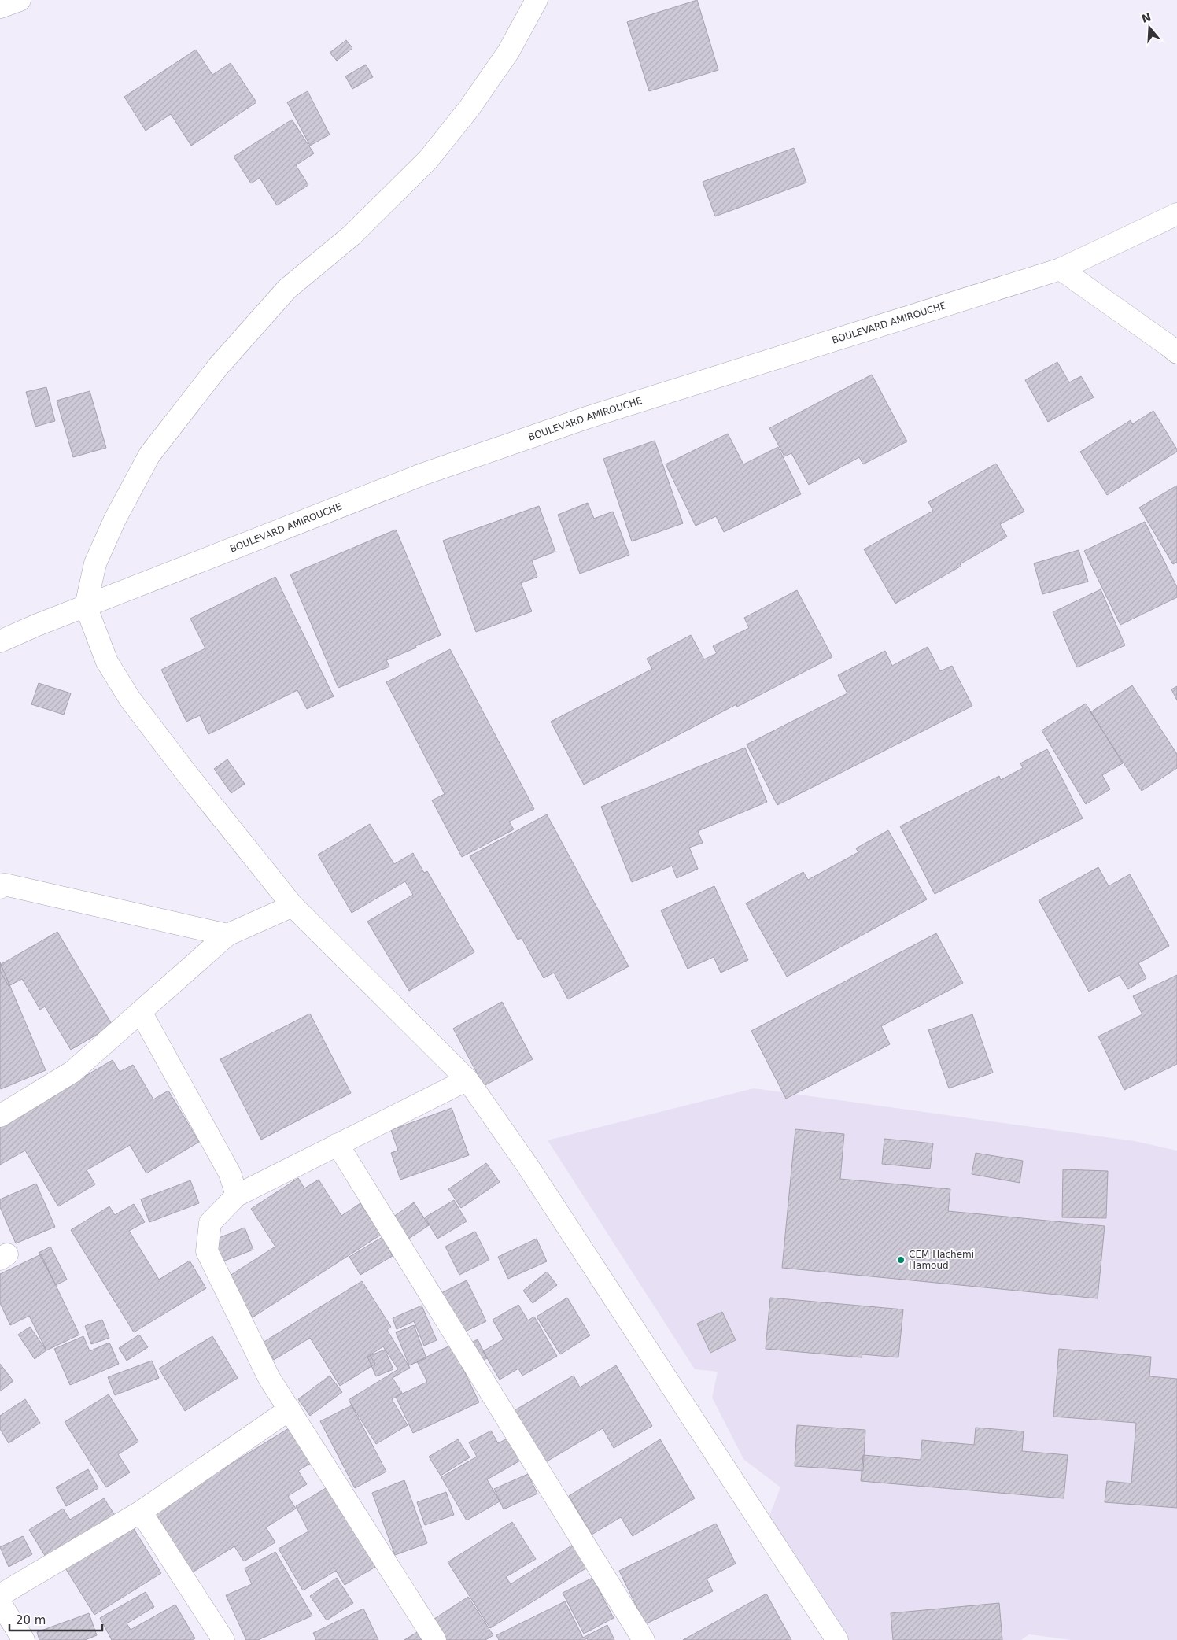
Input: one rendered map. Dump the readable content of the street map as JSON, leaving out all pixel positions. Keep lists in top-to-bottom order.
{
  "streets": {
    "main road": ["BOULEVARD AMIROUCHE"]
  },
  "places": ["CEM Hachemi Hamoud"],
  "scale_bar": "20 m",
  "north": "top"
}
